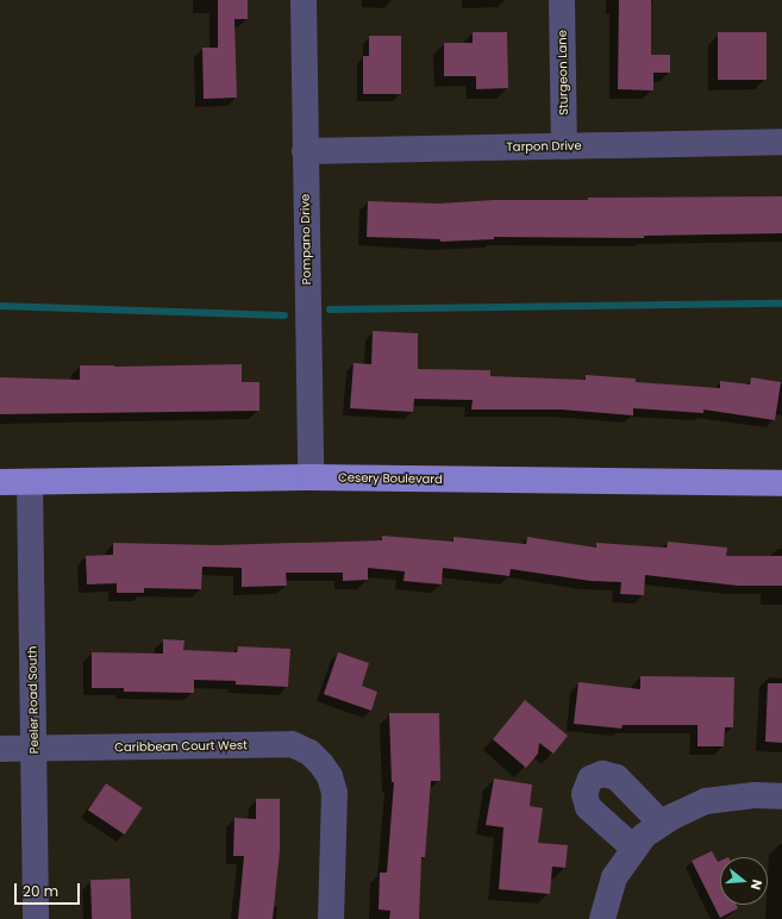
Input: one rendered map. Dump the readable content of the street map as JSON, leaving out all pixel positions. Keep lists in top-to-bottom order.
{
  "streets": {
    "main road": ["Cesery Boulevard"],
    "street": [
      "Sturgeon Lane",
      "Tarpon Drive",
      "Pompano Drive",
      "Peeler Road South",
      "Caribbean Court West"
    ]
  },
  "crossings": [
    ["Sturgeon Lane", "Tarpon Drive"],
    ["Tarpon Drive", "Pompano Drive"],
    ["Pompano Drive", "Cesery Boulevard"],
    ["Cesery Boulevard", "Peeler Road South"],
    ["Peeler Road South", "Caribbean Court West"]
  ],
  "scale_bar": "20 m",
  "north": "right"
}
